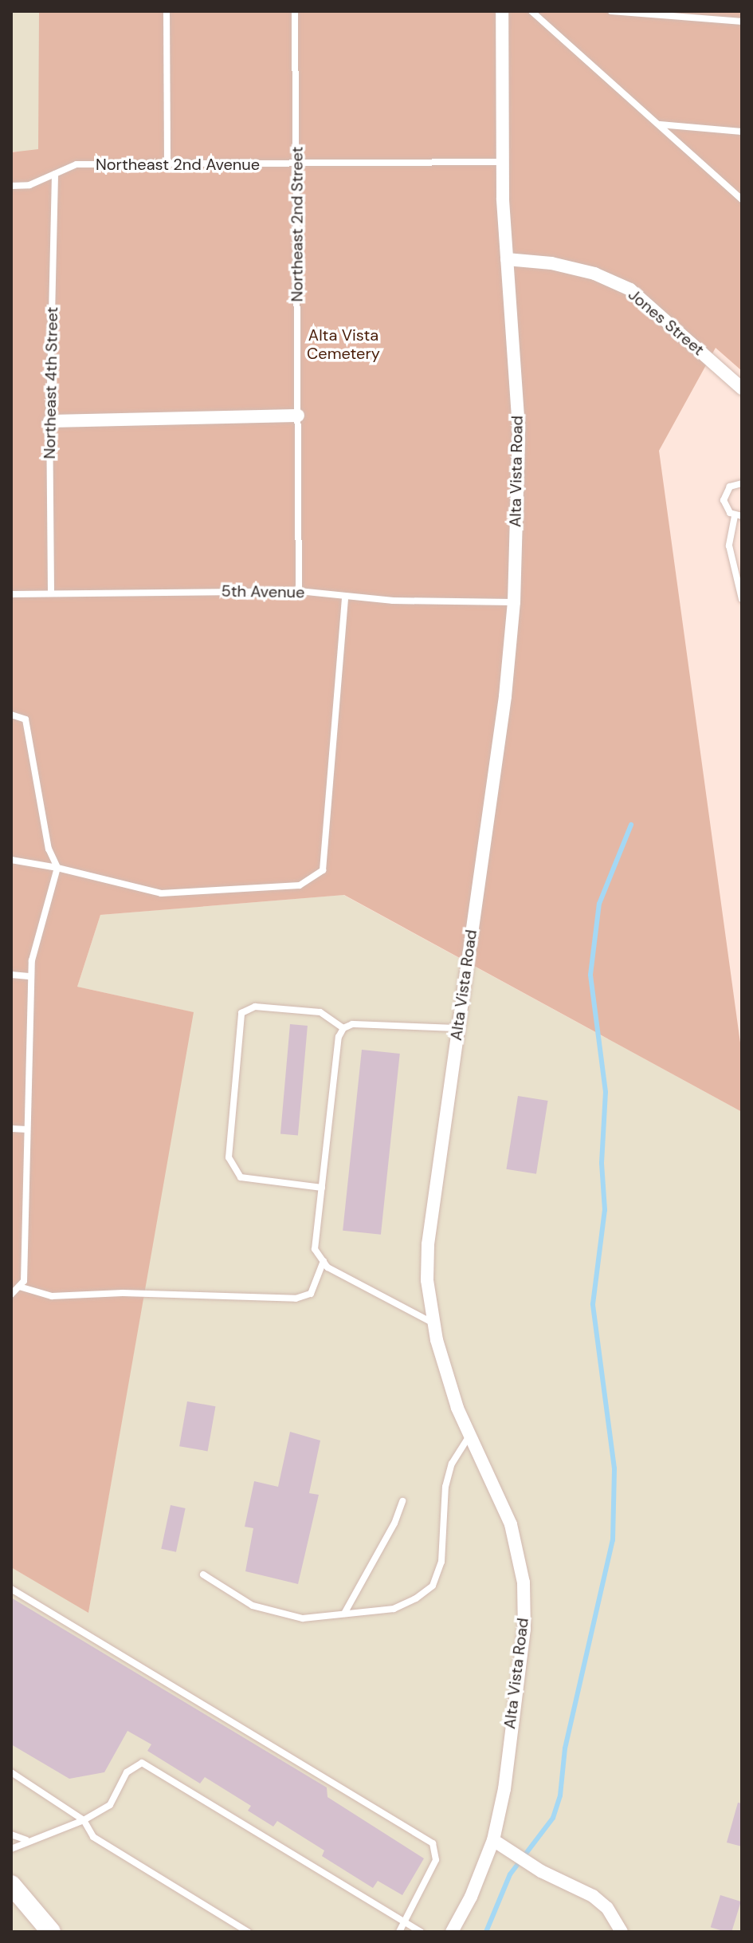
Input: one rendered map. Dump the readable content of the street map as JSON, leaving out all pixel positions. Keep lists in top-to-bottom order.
{
  "streets": {
    "street": ["Jones Street", "Alta Vista Road"],
    "lane": [
      "Northeast 2nd Avenue",
      "Northeast 2nd Street",
      "Northeast 4th Street",
      "5th Avenue"
    ]
  },
  "crossings": [
    ["Northeast 2nd Avenue", "Northeast 2nd Street"],
    ["Northeast 2nd Avenue", "Northeast 4th Street"],
    ["Northeast 2nd Avenue", "Alta Vista Road"],
    ["Northeast 2nd Street", "5th Avenue"],
    ["Jones Street", "Alta Vista Road"],
    ["Northeast 4th Street", "5th Avenue"],
    ["Alta Vista Road", "5th Avenue"]
  ],
  "parks": ["Alta Vista Cemetery"]
}
